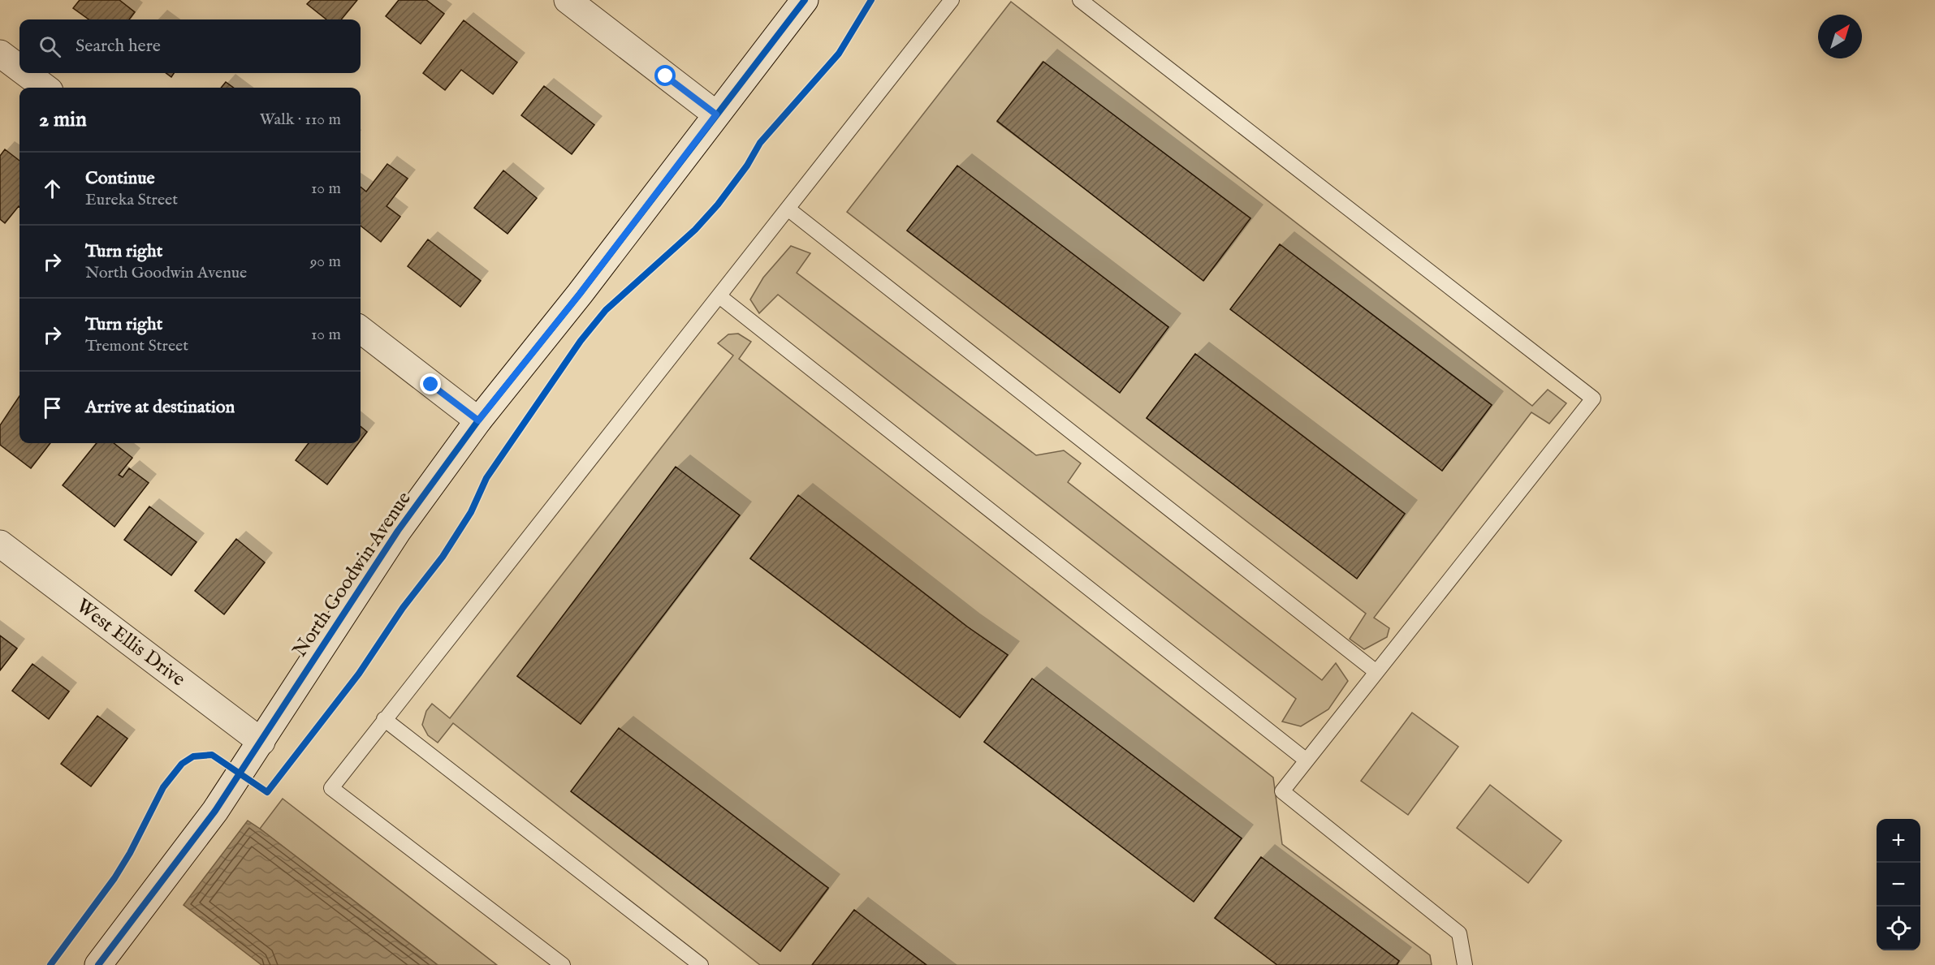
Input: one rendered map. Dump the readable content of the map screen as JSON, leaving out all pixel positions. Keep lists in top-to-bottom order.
{
  "streets": {
    "street": ["North Goodwin Avenue", "West Ellis Drive"]
  },
  "crossings": [
    ["North Goodwin Avenue", "West Ellis Drive"]
  ],
  "north": "top right",
  "page": {
    "search": "Search here",
    "heading": ["2 min", "Walk · 110 m"],
    "list": [
      ["Continue", "Eureka Street", "10 m"],
      ["Turn right", "North Goodwin Avenue", "90 m"],
      ["Turn right", "Tremont Street", "10 m"],
      "Arrive at destination"
    ],
    "map_buttons": ["+", "−"]
  }
}
